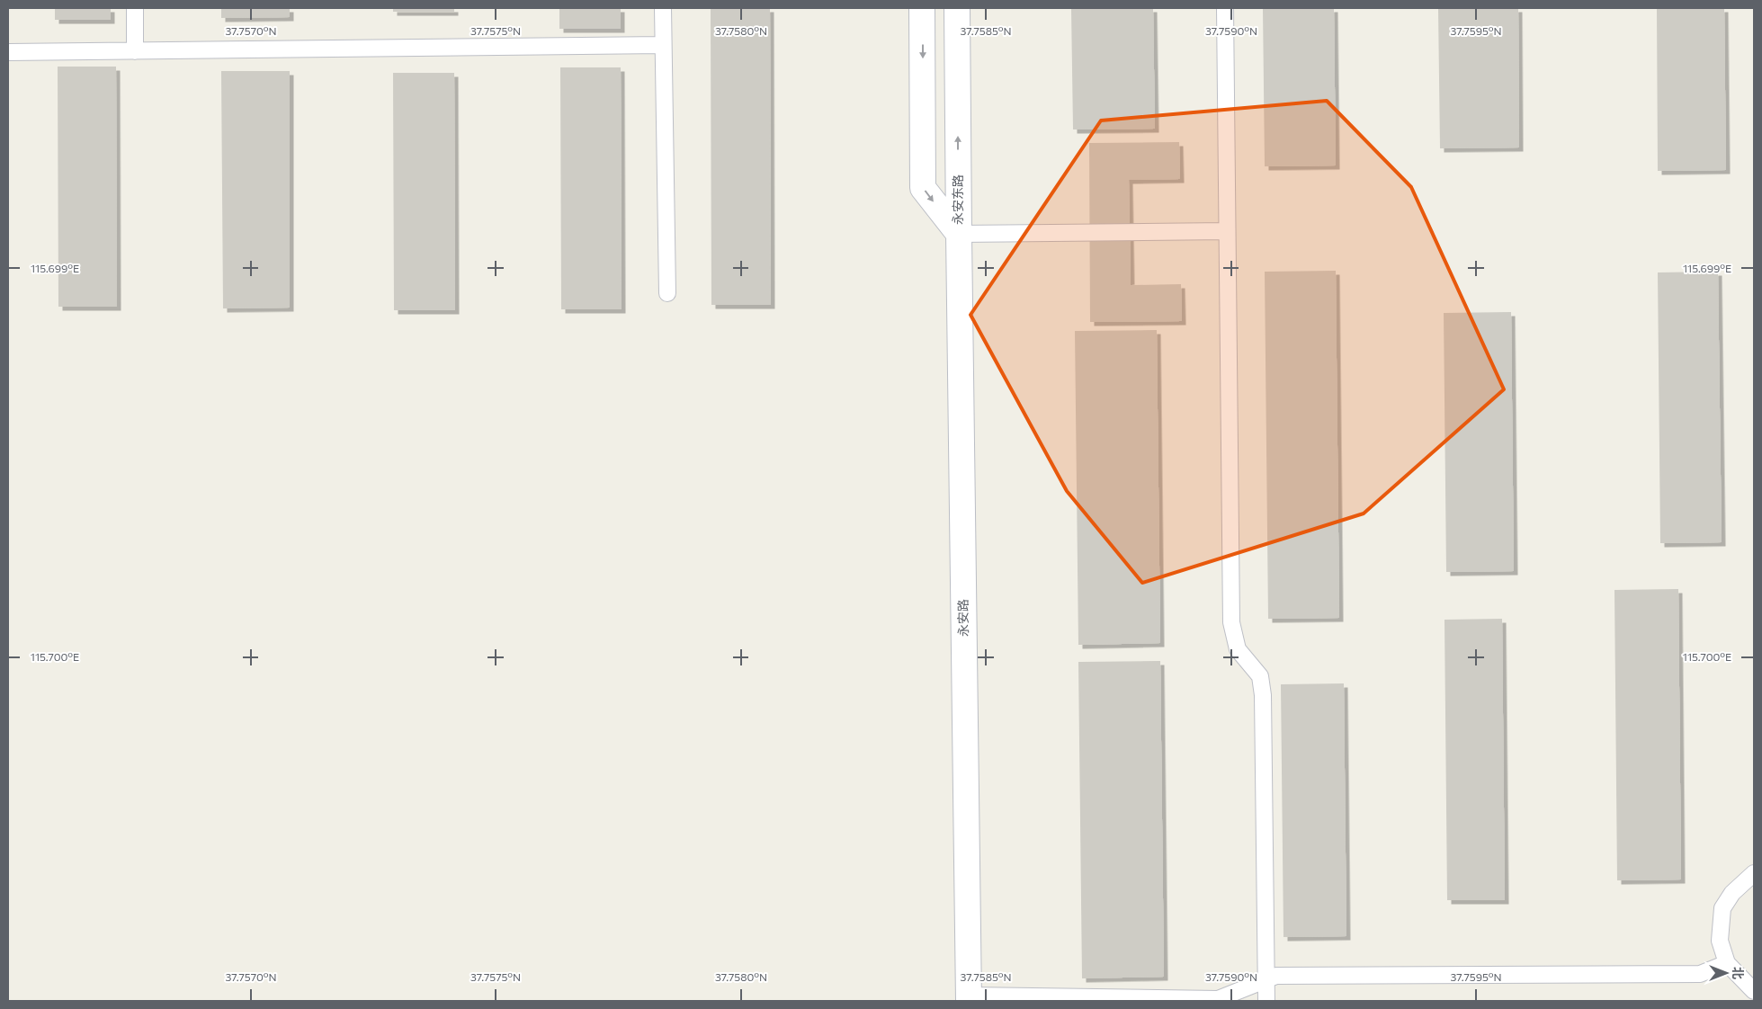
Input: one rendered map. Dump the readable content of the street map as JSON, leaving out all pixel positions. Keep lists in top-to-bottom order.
{
  "streets": {
    "street": ["永安东路", "永安路"]
  },
  "crossings": [
    ["永安东路", "永安路"]
  ],
  "north": "right",
  "coordinates": [
    "37.7570°N",
    "37.7575°N",
    "37.7580°N",
    "37.7585°N",
    "37.7590°N",
    "37.7595°N",
    "115.699°E",
    "115.700°E"
  ]
}
